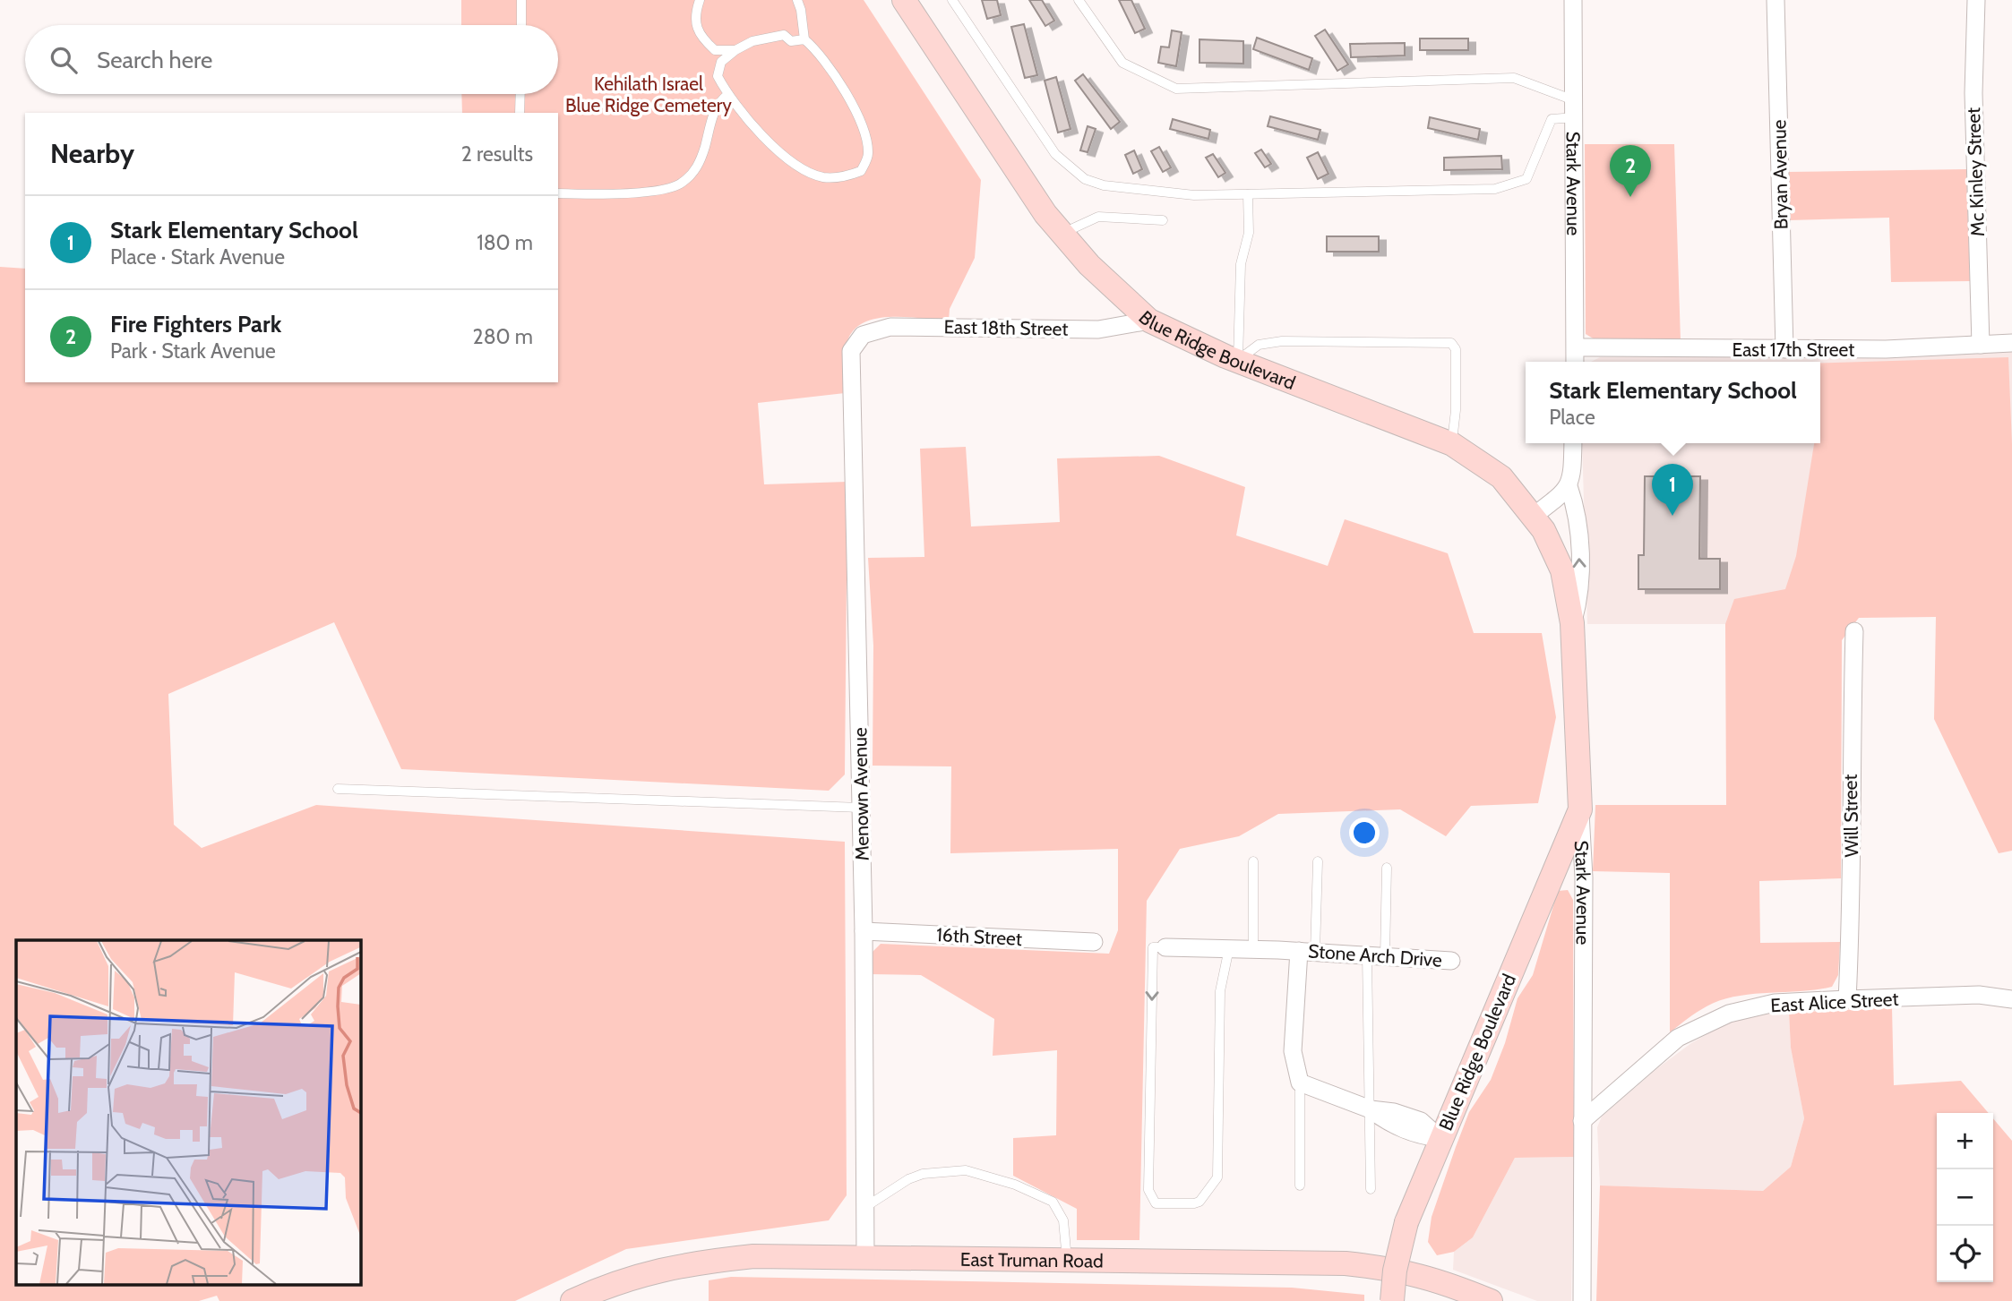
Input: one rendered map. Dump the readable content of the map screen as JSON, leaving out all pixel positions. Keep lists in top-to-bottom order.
{
  "streets": {
    "main road": ["Stark Avenue", "Blue Ridge Boulevard", "East Truman Road"],
    "street": [
      "Mc Kinley Street",
      "Bryan Avenue",
      "East 18th Street",
      "East 17th Street",
      "Menown Avenue",
      "Will Street",
      "16th Street",
      "Stone Arch Drive",
      "East Alice Street"
    ]
  },
  "crossings": [
    ["Mc Kinley Street", "East 17th Street"],
    ["Bryan Avenue", "East 17th Street"],
    ["Stark Avenue", "Blue Ridge Boulevard"],
    ["Stark Avenue", "East 17th Street"],
    ["Stark Avenue", "East Alice Street"],
    ["East 18th Street", "Blue Ridge Boulevard"],
    ["East 18th Street", "Menown Avenue"],
    ["Menown Avenue", "16th Street"],
    ["Menown Avenue", "East Truman Road"],
    ["Will Street", "East Alice Street"]
  ],
  "parks": ["Kehilath Israel Blue Ridge Cemetery"],
  "page": {
    "search": "Search here",
    "heading": ["Nearby", "2 results"],
    "pins": ["2", "1"],
    "list": [
      {
        "mark": "1",
        "name": "Stark Elementary School",
        "note": "Place · Stark Avenue",
        "value": "180 m"
      },
      {
        "mark": "2",
        "name": "Fire Fighters Park",
        "note": "Park · Stark Avenue",
        "value": "280 m"
      }
    ],
    "popup": ["Stark Elementary School", "Place"],
    "map_buttons": ["+", "−"]
  }
}
